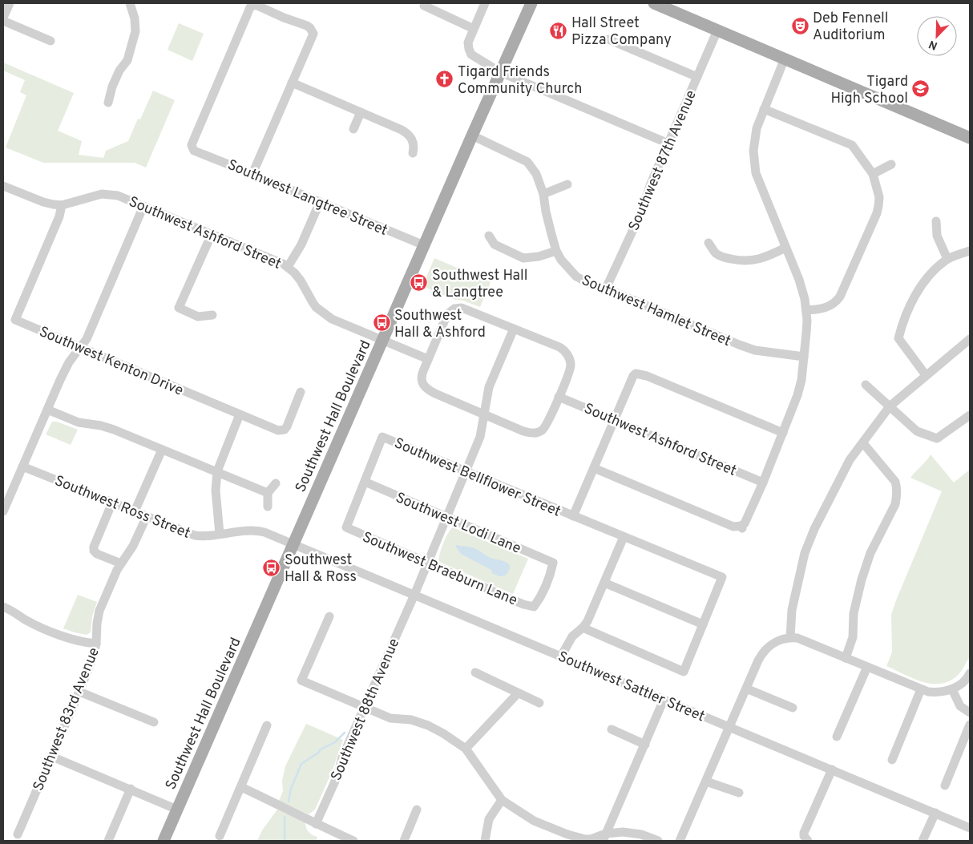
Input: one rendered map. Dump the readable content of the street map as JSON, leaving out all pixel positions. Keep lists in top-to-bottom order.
{
  "streets": {
    "main road": ["Southwest Hall Boulevard"],
    "street": [
      "Southwest 87th Avenue",
      "Southwest Langtree Street",
      "Southwest Ashford Street",
      "Southwest Hamlet Street",
      "Southwest Kenton Drive",
      "Southwest Bellflower Street",
      "Southwest Ross Street",
      "Southwest Lodi Lane",
      "Southwest Braeburn Lane",
      "Southwest Sattler Street",
      "Southwest 88th Avenue",
      "Southwest 83rd Avenue"
    ]
  },
  "crossings": [
    ["Southwest 87th Avenue", "Southwest Hamlet Street"],
    ["Southwest Langtree Street", "Southwest Hall Boulevard"],
    ["Southwest Ashford Street", "Southwest Kenton Drive"],
    ["Southwest Ashford Street", "Southwest Hall Boulevard"],
    ["Southwest Hamlet Street", "Southwest Hall Boulevard"],
    ["Southwest Hall Boulevard", "Southwest Ross Street"],
    ["Southwest Hall Boulevard", "Southwest Sattler Street"],
    ["Southwest Bellflower Street", "Southwest Lodi Lane"],
    ["Southwest Bellflower Street", "Southwest Braeburn Lane"],
    ["Southwest Bellflower Street", "Southwest 88th Avenue"],
    ["Southwest Ross Street", "Southwest Sattler Street"],
    ["Southwest Ross Street", "Southwest 83rd Avenue"],
    ["Southwest Lodi Lane", "Southwest Braeburn Lane"],
    ["Southwest Lodi Lane", "Southwest 88th Avenue"],
    ["Southwest Braeburn Lane", "Southwest 88th Avenue"],
    ["Southwest Sattler Street", "Southwest 88th Avenue"]
  ],
  "places": {
    "theatre": ["Deb Fennell Auditorium"],
    "restaurant": ["Hall Street Pizza Company"],
    "church": ["Tigard Friends Community Church"],
    "school or university": ["Tigard High School"],
    "bus stop": ["Southwest Hall & Langtree", "Southwest Hall & Ashford", "Southwest Hall & Ross"]
  },
  "north": "bottom left"
}
